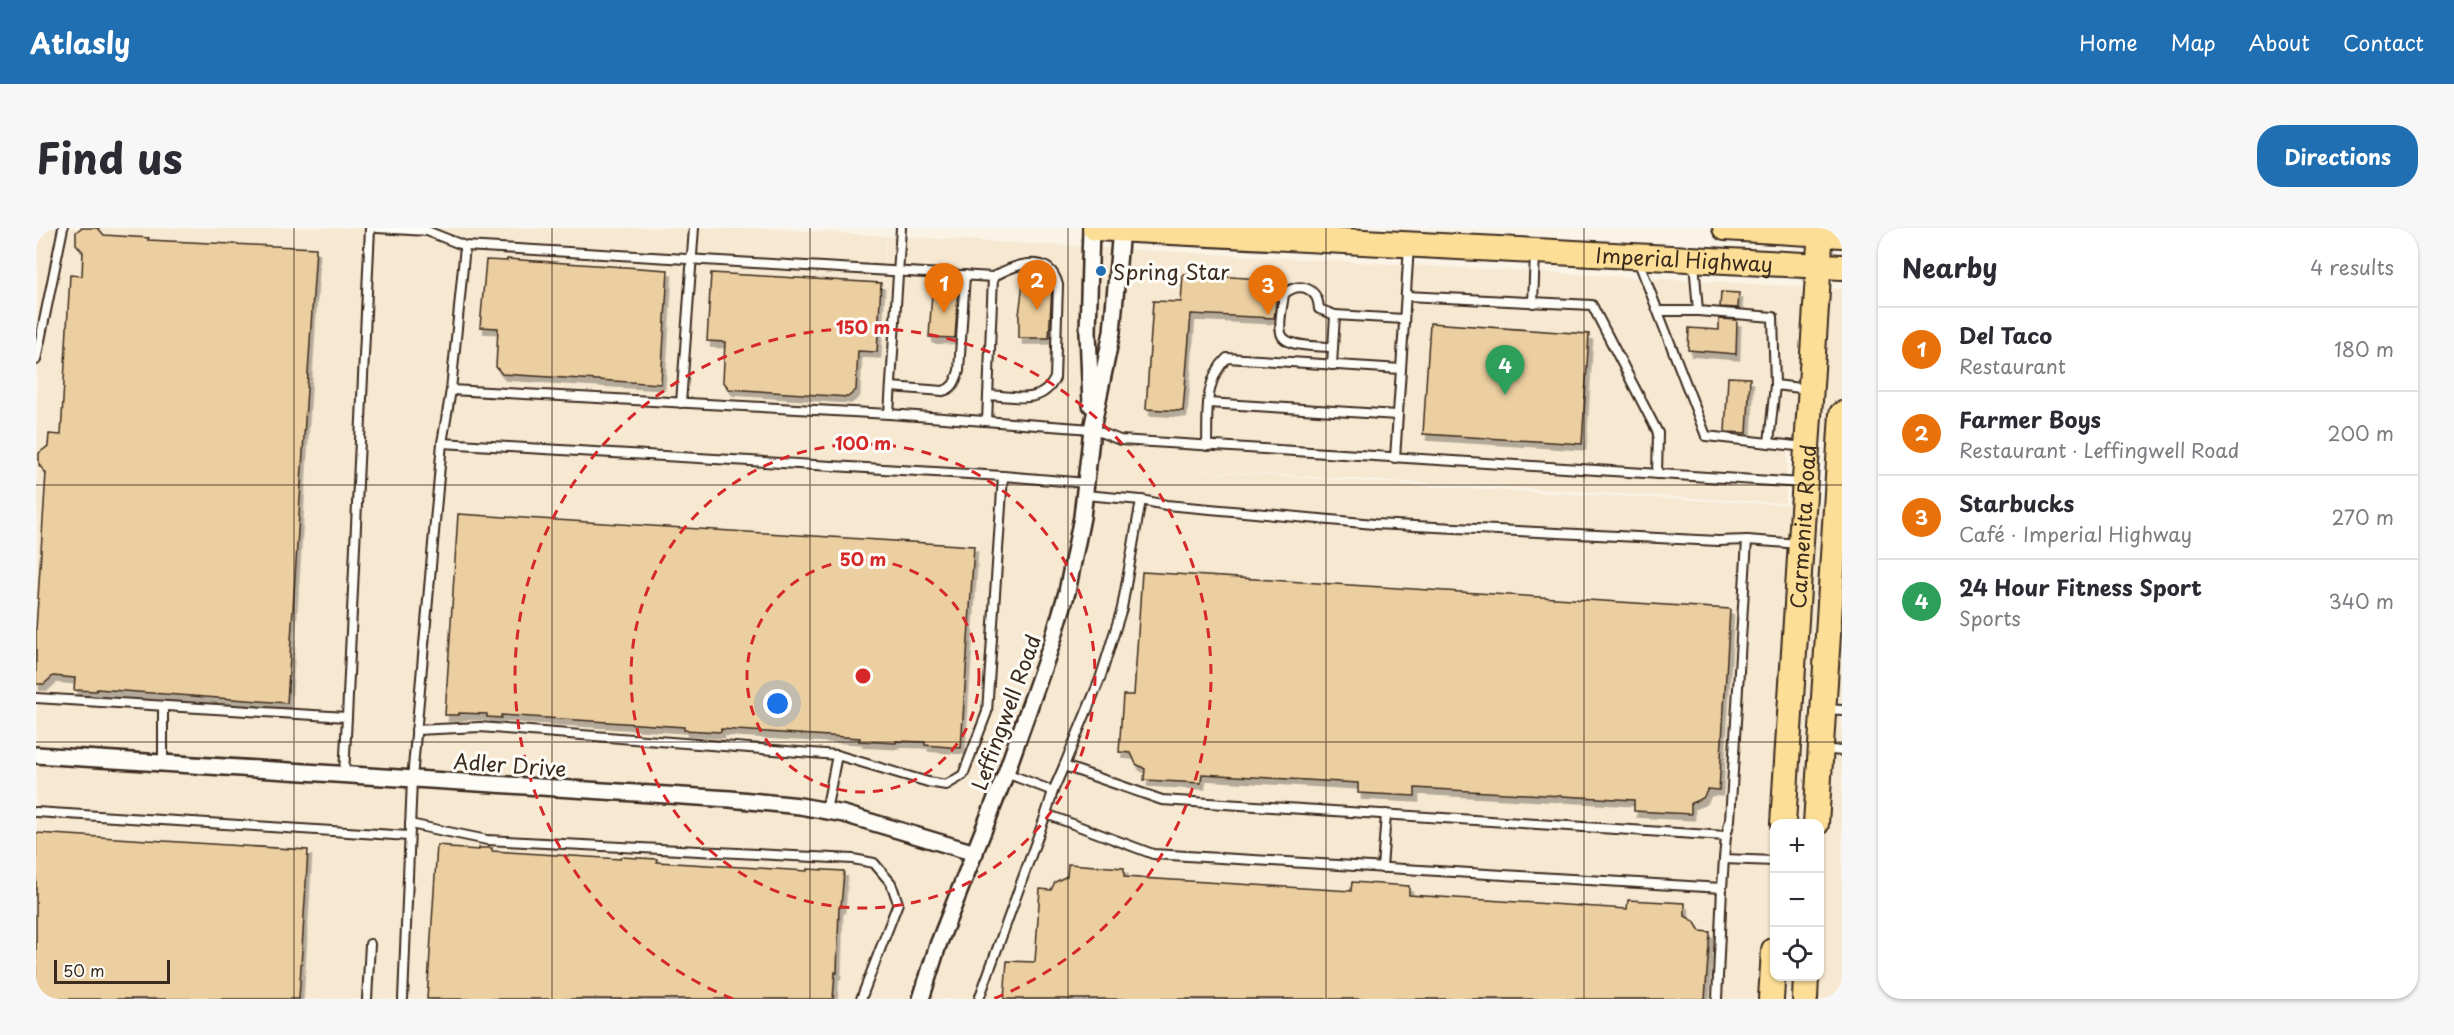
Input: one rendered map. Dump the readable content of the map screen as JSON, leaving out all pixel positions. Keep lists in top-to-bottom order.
{
  "streets": {
    "main road": ["Imperial Highway", "Carmenita Road"],
    "street": ["Leffingwell Road", "Adler Drive"]
  },
  "crossings": [
    ["Imperial Highway", "Carmenita Road"],
    ["Imperial Highway", "Leffingwell Road"],
    ["Leffingwell Road", "Adler Drive"]
  ],
  "places": ["Spring Star"],
  "scale_bar": "50 m",
  "page": {
    "header": "Atlasly",
    "nav": [
      "Home",
      "Map",
      "About",
      "Contact"
    ],
    "title": "Find us",
    "buttons": "Directions",
    "heading": ["Nearby", "4 results"],
    "pins": [
      "2",
      "1",
      "3",
      "4"
    ],
    "list": [
      {
        "mark": "1",
        "name": "Del Taco",
        "note": "Restaurant",
        "value": "180 m"
      },
      {
        "mark": "2",
        "name": "Farmer Boys",
        "note": "Restaurant · Leffingwell Road",
        "value": "200 m"
      },
      {
        "mark": "3",
        "name": "Starbucks",
        "note": "Café · Imperial Highway",
        "value": "270 m"
      },
      {
        "mark": "4",
        "name": "24 Hour Fitness Sport",
        "note": "Sports",
        "value": "340 m"
      }
    ],
    "map_buttons": ["+", "−"],
    "scale": "50 m"
  },
  "rings": ["150 m", "100 m", "50 m"]
}
